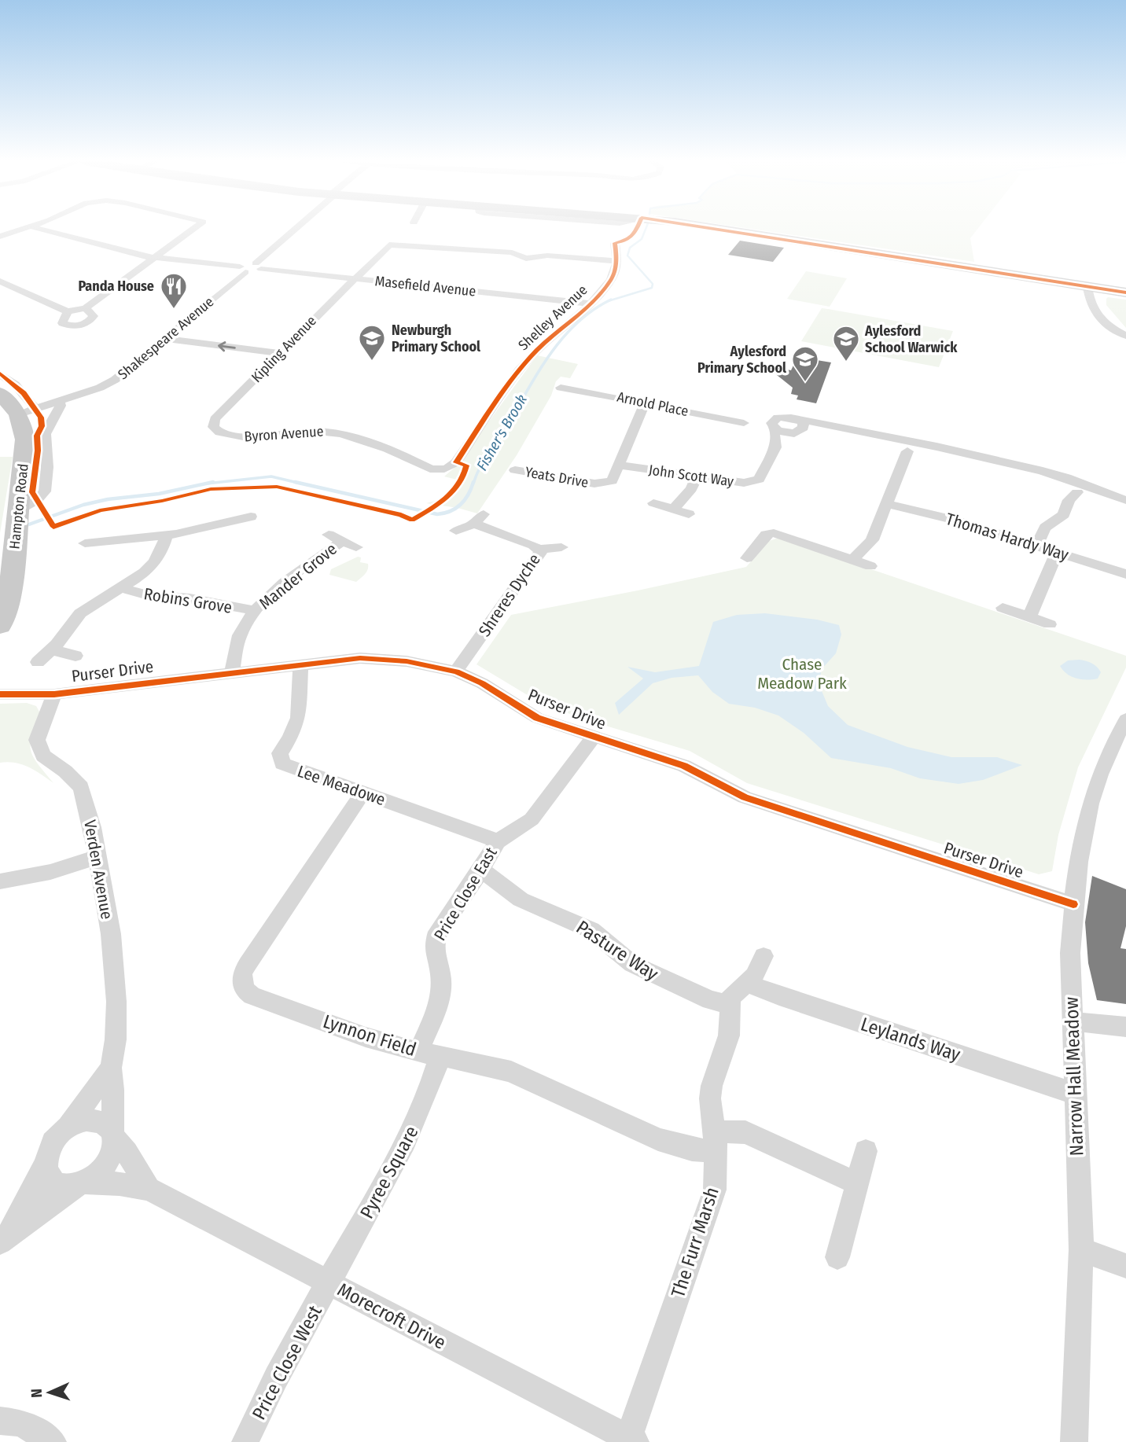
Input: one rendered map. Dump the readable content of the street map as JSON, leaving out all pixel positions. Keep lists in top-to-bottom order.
{
  "streets": {
    "main road": ["Hampton Road"],
    "street": [
      "Masefield Avenue",
      "Shelley Avenue",
      "Shakespeare Avenue",
      "Kipling Avenue",
      "Arnold Place",
      "Byron Avenue",
      "John Scott Way",
      "Yeats Drive",
      "Thomas Hardy Way",
      "Mander Grove",
      "Shreres Dyche",
      "Robins Grove",
      "Purser Drive",
      "Lee Meadowe",
      "Verden Avenue",
      "Price Close East",
      "Pasture Way",
      "Lynnon Field",
      "Leylands Way",
      "Narrow Hall Meadow",
      "Pyree Square",
      "The Furr Marsh",
      "Morecroft Drive",
      "Price Close West"
    ]
  },
  "crossings": [
    ["Masefield Avenue", "Shelley Avenue"],
    ["Masefield Avenue", "Kipling Avenue"],
    ["Shelley Avenue", "Kipling Avenue"],
    ["Shelley Avenue", "Byron Avenue"],
    ["Shakespeare Avenue", "Hampton Road"],
    ["Kipling Avenue", "Byron Avenue"],
    ["Arnold Place", "Yeats Drive"],
    ["John Scott Way", "Yeats Drive"],
    ["Mander Grove", "Robins Grove"],
    ["Mander Grove", "Purser Drive"],
    ["Shreres Dyche", "Purser Drive"],
    ["Purser Drive", "Lee Meadowe"],
    ["Purser Drive", "Verden Avenue"],
    ["Purser Drive", "Price Close East"],
    ["Purser Drive", "Narrow Hall Meadow"],
    ["Lee Meadowe", "Price Close East"],
    ["Lee Meadowe", "Lynnon Field"],
    ["Verden Avenue", "Morecroft Drive"],
    ["Price Close East", "Pasture Way"],
    ["Price Close East", "Lynnon Field"],
    ["Price Close East", "Pyree Square"],
    ["Pasture Way", "The Furr Marsh"],
    ["Lynnon Field", "Pyree Square"],
    ["Lynnon Field", "The Furr Marsh"],
    ["Leylands Way", "Narrow Hall Meadow"],
    ["Pyree Square", "Morecroft Drive"],
    ["Pyree Square", "Price Close West"],
    ["The Furr Marsh", "Morecroft Drive"],
    ["Morecroft Drive", "Price Close West"]
  ],
  "water": ["Fisher's Brook"],
  "parks": ["Chase Meadow Park"],
  "places": {
    "restaurant": ["Panda House"],
    "school or university": ["Newburgh Primary School", "Aylesford School Warwick", "Aylesford Primary School"]
  },
  "north": "left"
}
